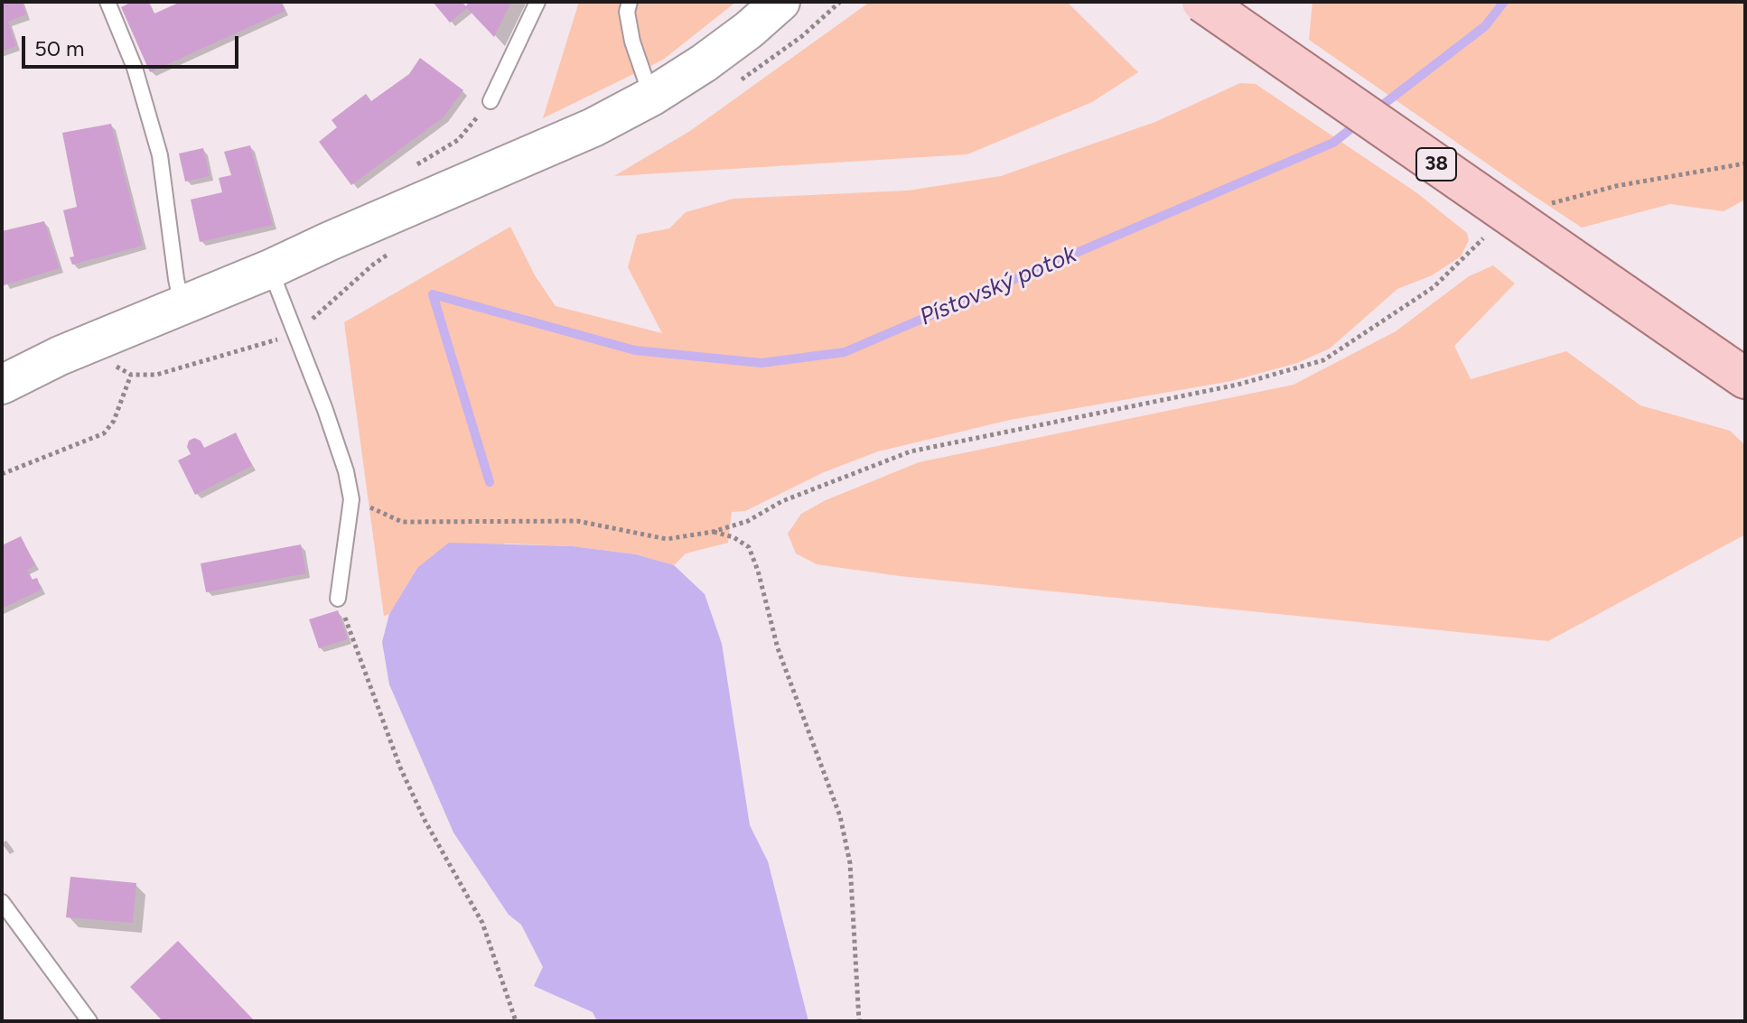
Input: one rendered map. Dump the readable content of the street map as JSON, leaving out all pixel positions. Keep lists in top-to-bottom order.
{
  "streets": {
    "main road": ["38"]
  },
  "water": ["Pístovský potok"],
  "scale_bar": "50 m"
}
